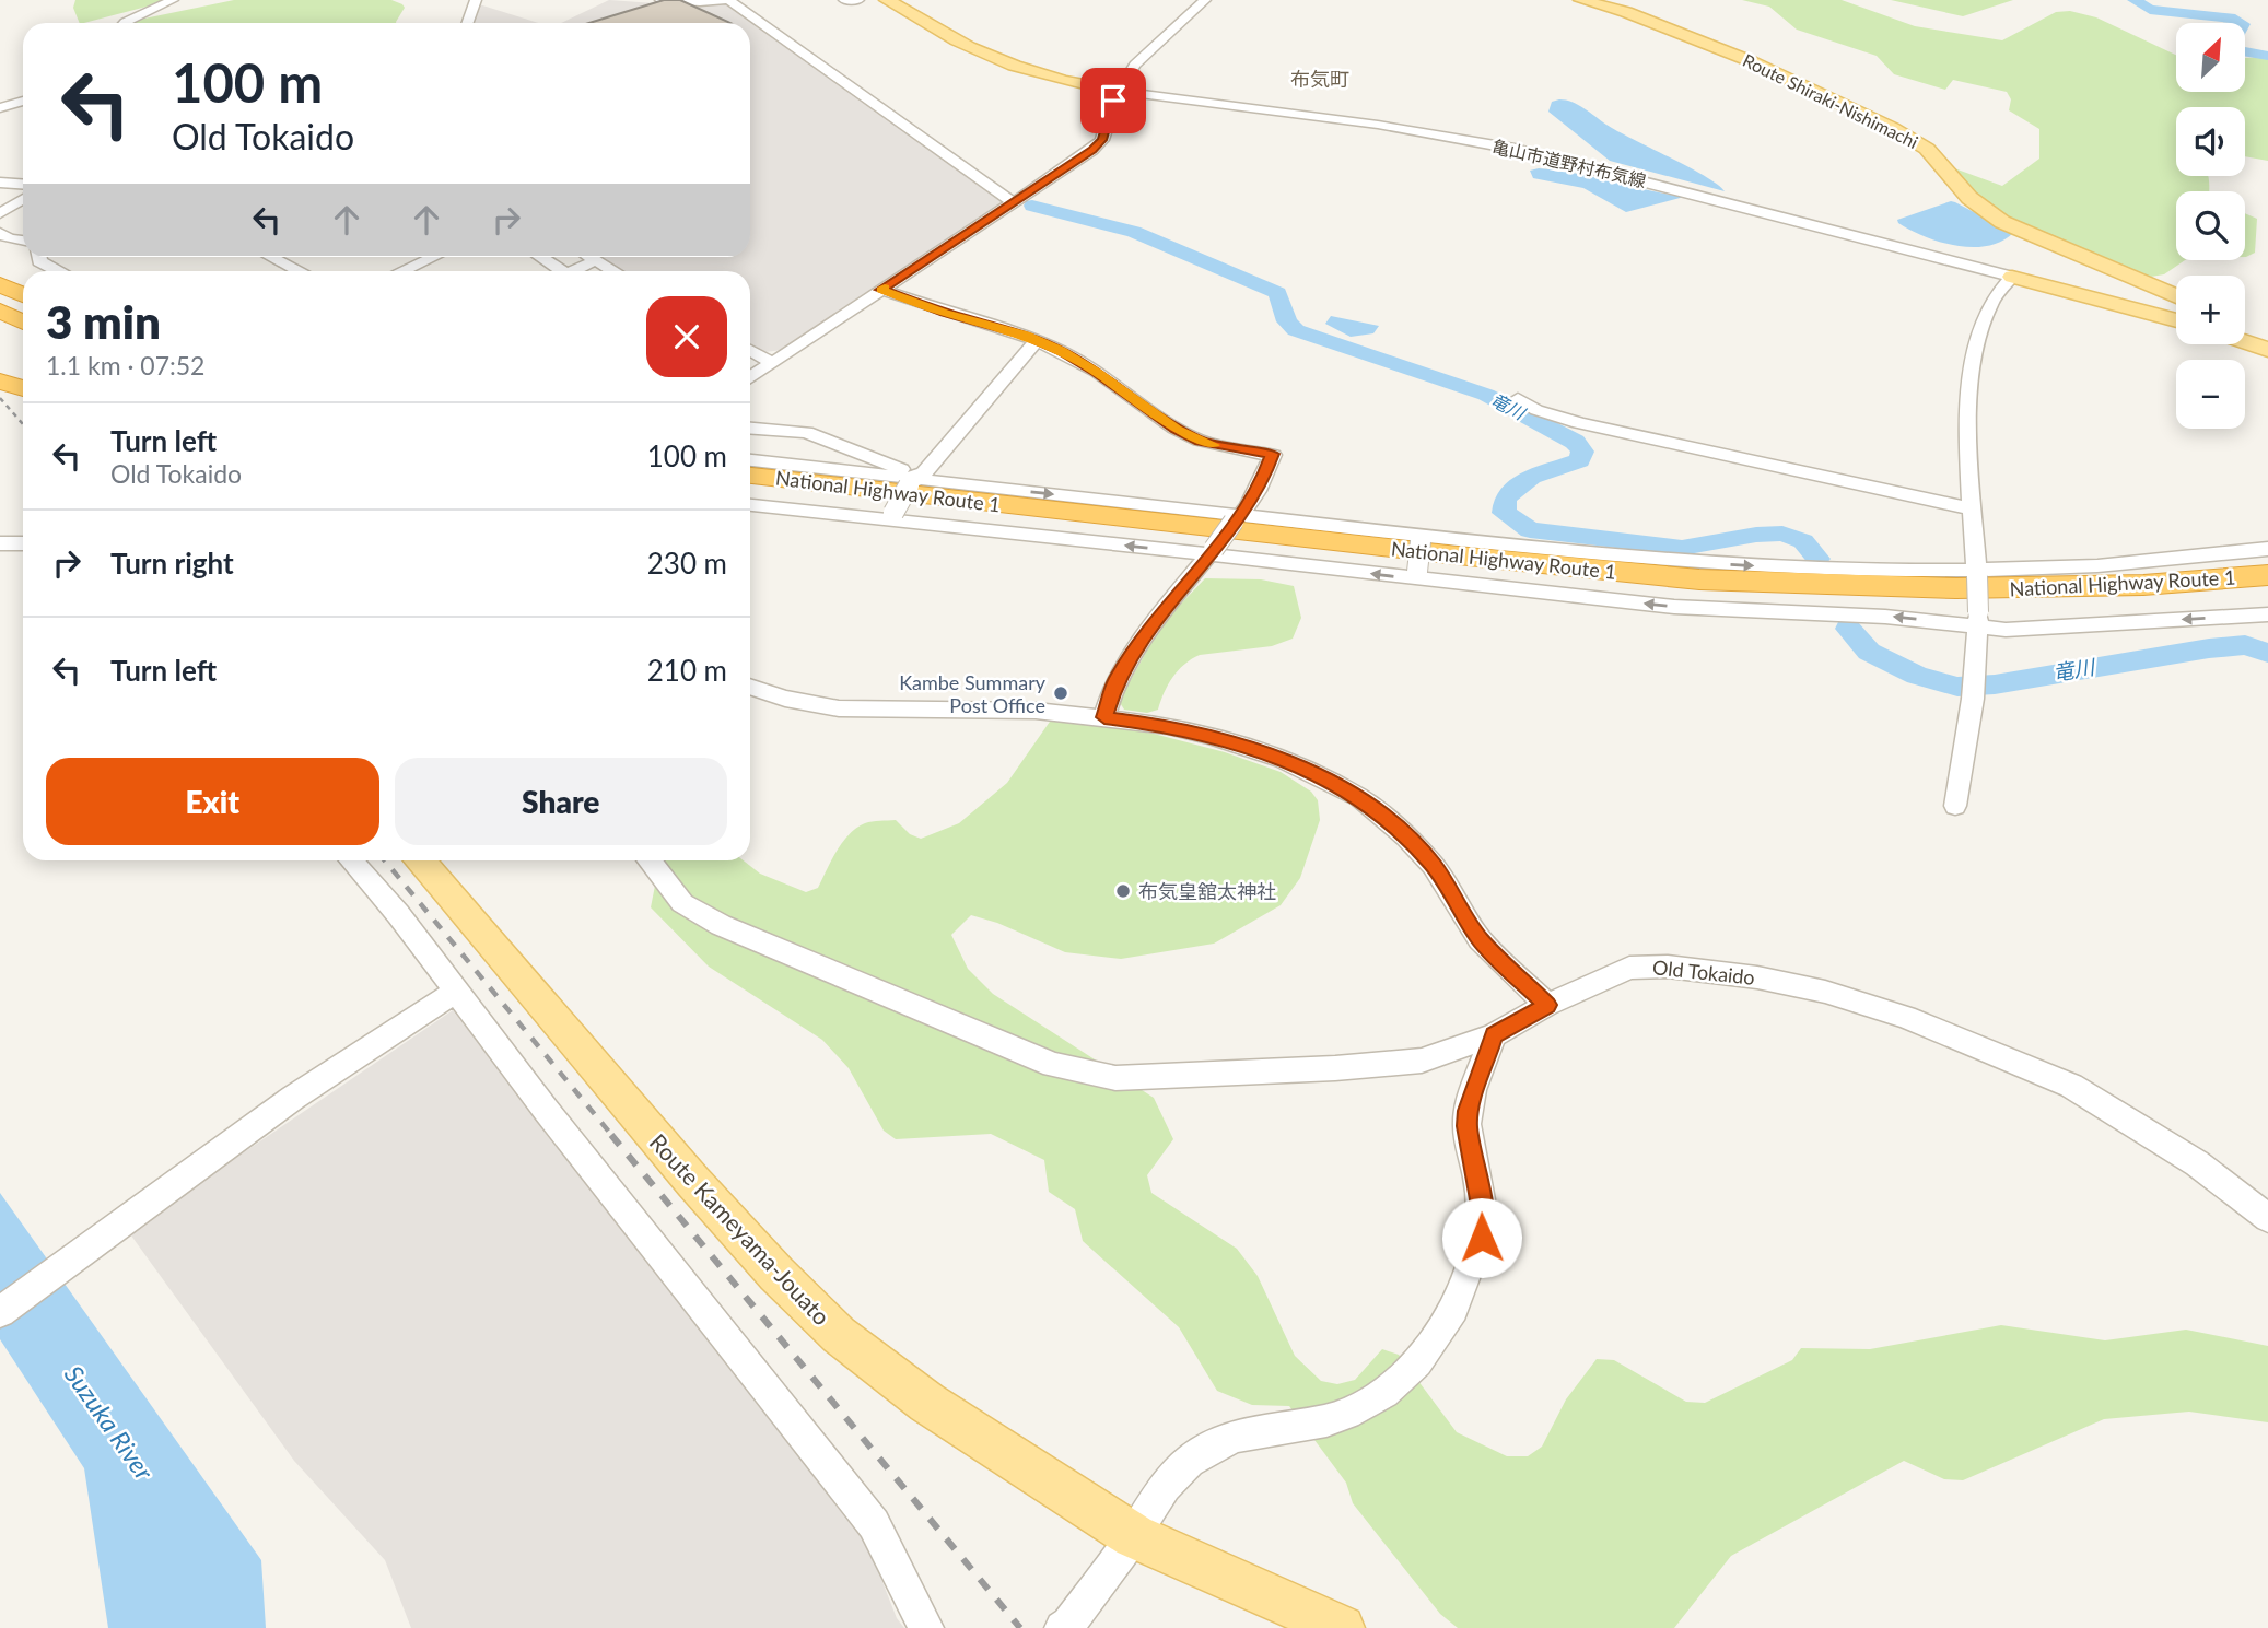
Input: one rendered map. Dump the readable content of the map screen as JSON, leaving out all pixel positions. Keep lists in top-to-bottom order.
{
  "streets": {
    "highway": ["National Highway Route 1"],
    "main road": ["Route Shiraki-Nishimachi", "Route Kameyama-Jouato"],
    "street": ["亀山市道野村布気線", "Old Tokaido"]
  },
  "districts": ["布気町"],
  "water": ["竜川", "Suzuka River"],
  "places": ["Kambe Summary Post Office", "布気皇舘太神社"],
  "north": "top right",
  "page": {
    "map_buttons": ["+", "−"],
    "turn": ["100 m", "Old Tokaido"],
    "heading": ["3 min", "1.1 km · 07:52"],
    "list": [
      {
        "name": "Turn left",
        "note": "Old Tokaido",
        "value": "100 m"
      },
      {
        "name": "Turn right",
        "value": "230 m"
      },
      {
        "name": "Turn left",
        "value": "210 m"
      }
    ],
    "buttons": ["Exit", "Share"]
  }
}
